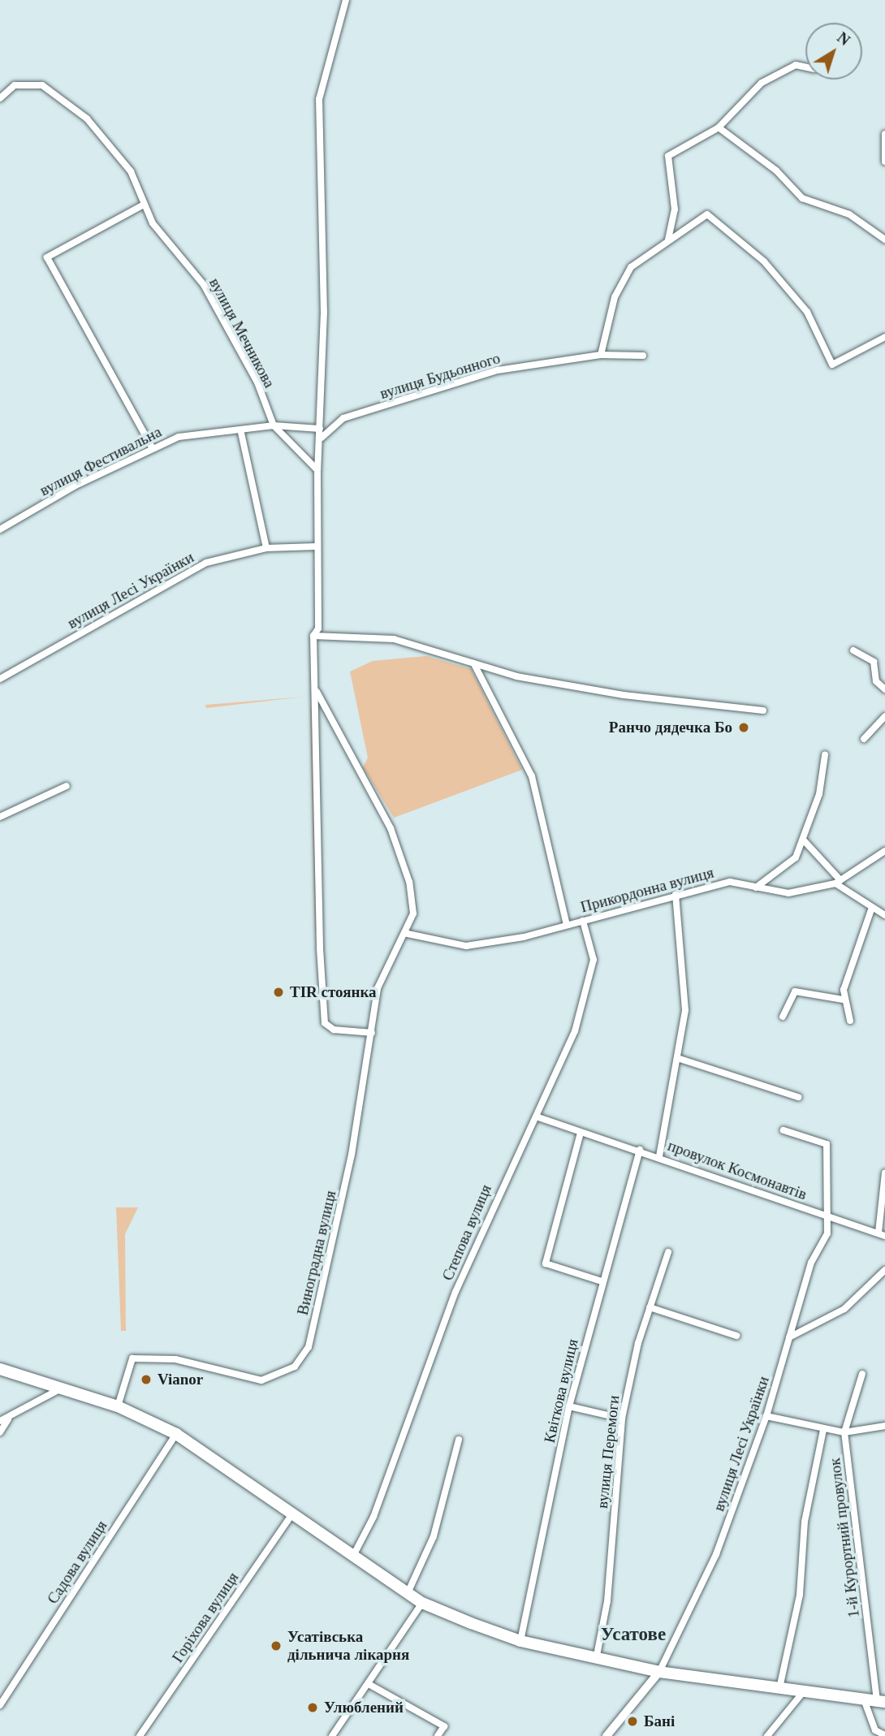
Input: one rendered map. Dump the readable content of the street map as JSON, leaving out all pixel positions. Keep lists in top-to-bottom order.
{
  "streets": {
    "street": [
      "вулиця Мечникова",
      "вулиця Будьонного",
      "вулиця Фестивальна",
      "вулиця Лесі Українки",
      "Прикордонна вулиця",
      "провулок Космонавтів",
      "Степова вулиця",
      "Виноградна вулиця",
      "Квіткова вулиця",
      "вулиця Перемоги",
      "1-й Курортний провулок",
      "Садова вулиця",
      "Горіхова вулиця"
    ]
  },
  "crossings": [
    ["вулиця Мечникова", "вулиця Фестивальна"],
    ["вулиця Лесі Українки", "провулок Космонавтів"],
    ["Прикордонна вулиця", "Степова вулиця"],
    ["Прикордонна вулиця", "Виноградна вулиця"],
    ["провулок Космонавтів", "Степова вулиця"],
    ["провулок Космонавтів", "Квіткова вулиця"]
  ],
  "districts": ["Усатове"],
  "places": [
    "Ранчо дядечка Бо",
    "TIR стоянка",
    "Vianor",
    "Усатівська дільнича лікарня",
    "Улюблений",
    "Бані"
  ],
  "north": "top right"
}
